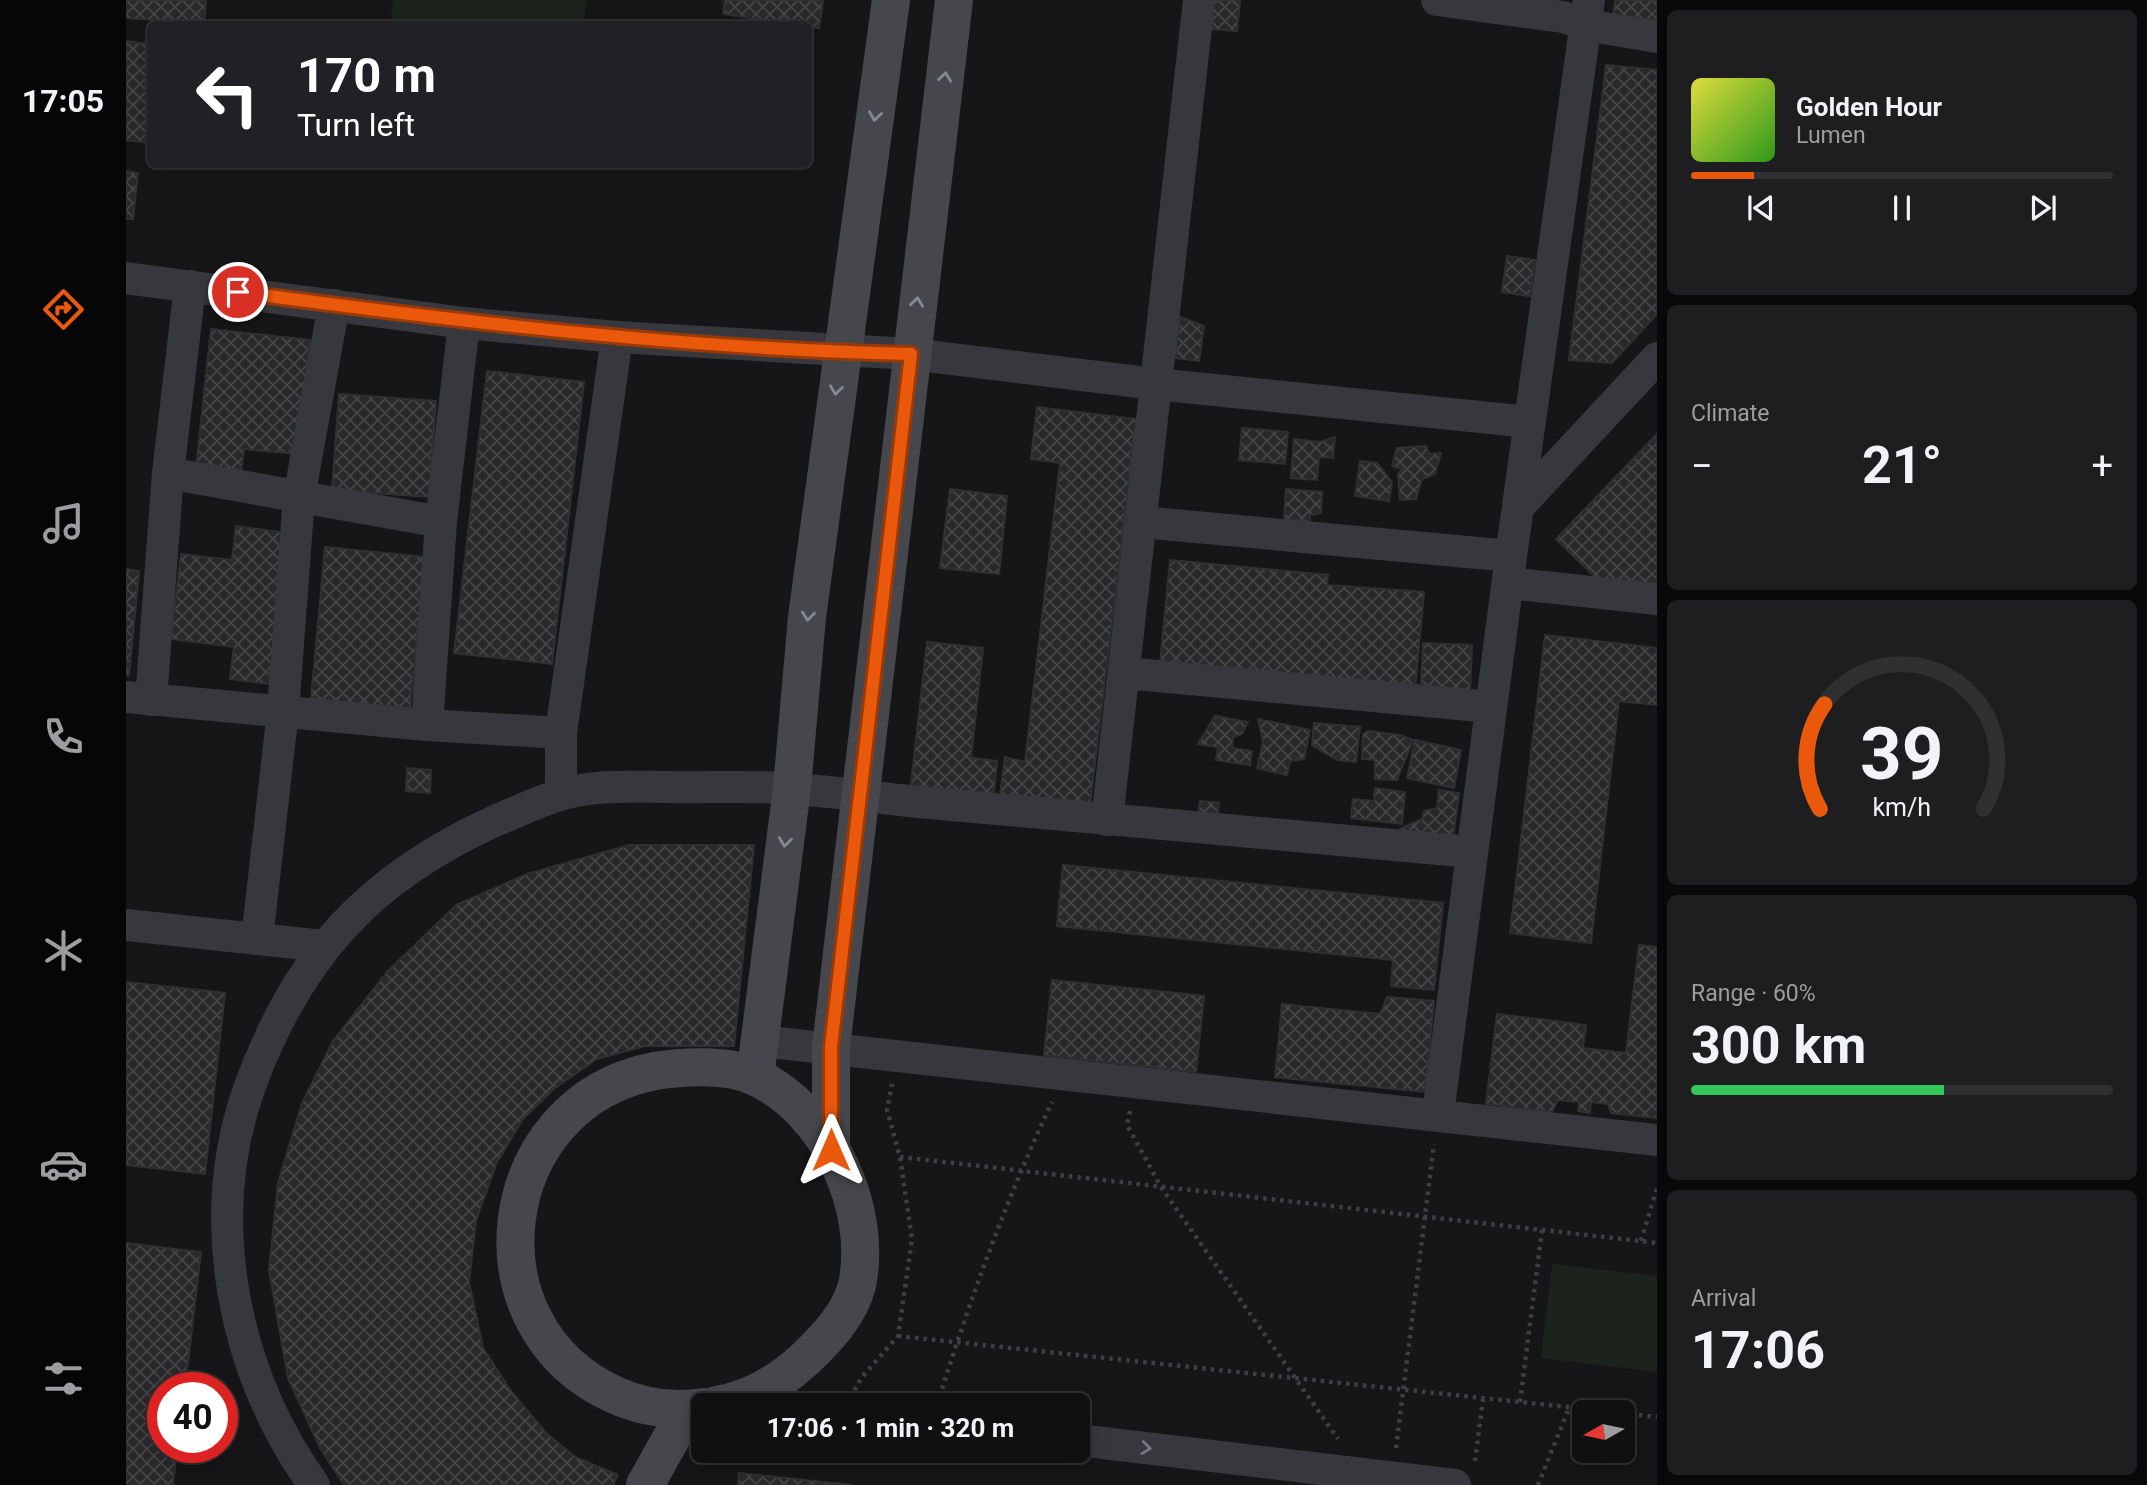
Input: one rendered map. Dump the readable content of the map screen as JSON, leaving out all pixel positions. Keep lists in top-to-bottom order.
{
  "north": "left",
  "page": {
    "tabs": "17:05",
    "turn": ["170 m", "Turn left"],
    "song": ["Golden Hour", "Lumen"],
    "tile": [
      "Climate",
      ["Range · 60%", "300 km"],
      ["Arrival", "17:06"]
    ],
    "heat": ["−", "21°", "+"],
    "limit": "40",
    "trip": "17:06 · 1 min · 320 m",
    "gauge": ["39", "km/h"]
  }
}
